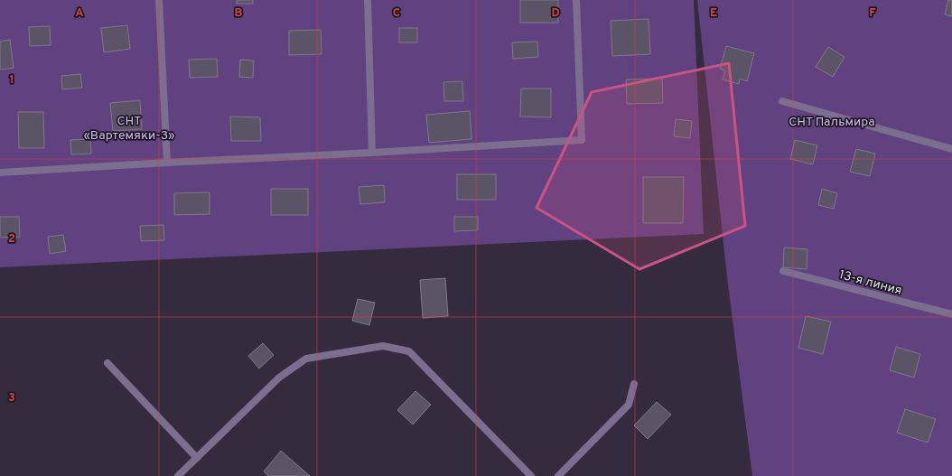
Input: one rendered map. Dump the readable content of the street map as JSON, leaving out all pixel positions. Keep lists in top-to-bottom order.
{
  "streets": {
    "street": ["13-я линия"]
  },
  "parks": ["СНТ «Вартемяки-3»", "СНТ Пальмира"],
  "grid": {
    "columns": [
      "A",
      "B",
      "C",
      "D",
      "E",
      "F"
    ],
    "rows": ["1", "2", "3"]
  }
}
